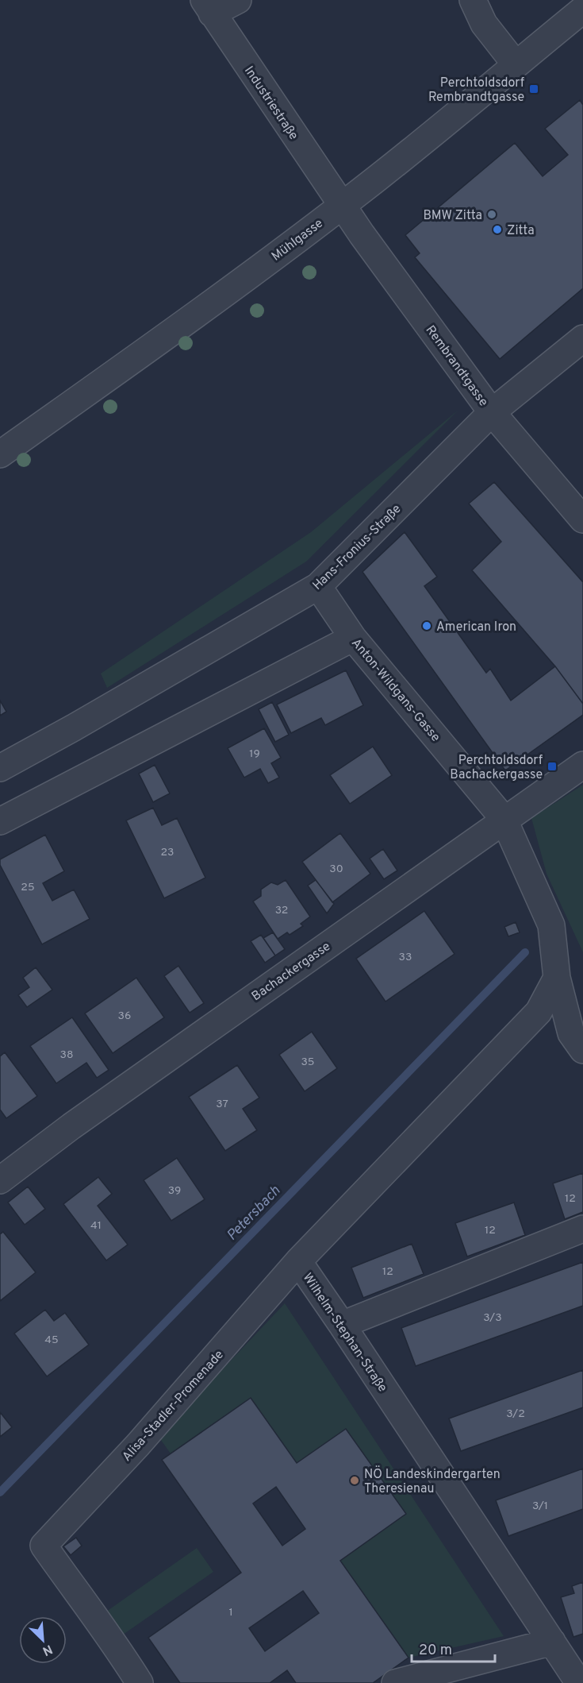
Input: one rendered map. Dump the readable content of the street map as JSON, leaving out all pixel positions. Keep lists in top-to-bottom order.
{
  "streets": {
    "street": [
      "Industriestraße",
      "Mühlgasse",
      "Rembrandtgasse",
      "Hans-Fronius-Straße",
      "Anton-Wildgans-Gasse",
      "Bachackergasse",
      "Wilhelm-Stephan-Straße",
      "Alisa-Stadler-Promenade"
    ]
  },
  "crossings": [
    ["Industriestraße", "Mühlgasse"],
    ["Industriestraße", "Rembrandtgasse"],
    ["Mühlgasse", "Rembrandtgasse"],
    ["Rembrandtgasse", "Hans-Fronius-Straße"],
    ["Hans-Fronius-Straße", "Anton-Wildgans-Gasse"],
    ["Anton-Wildgans-Gasse", "Bachackergasse"],
    ["Anton-Wildgans-Gasse", "Wilhelm-Stephan-Straße"],
    ["Wilhelm-Stephan-Straße", "Alisa-Stadler-Promenade"]
  ],
  "water": ["Petersbach"],
  "places": {
    "transit": ["Perchtoldsdorf Rembrandtgasse", "Perchtoldsdorf Bachackergasse"],
    "other": [
      "BMW Zitta",
      "Zitta",
      "American Iron",
      "NÖ Landeskindergarten Theresienau"
    ]
  },
  "house_numbers": [
    "19",
    "23",
    "30",
    "25",
    "32",
    "33",
    "36",
    "38",
    "35",
    "37",
    "39",
    "12",
    "41",
    "12",
    "12",
    "3/3",
    "45",
    "3/2",
    "3/1",
    "1"
  ],
  "scale_bar": "20 m",
  "north": "bottom right"
}
